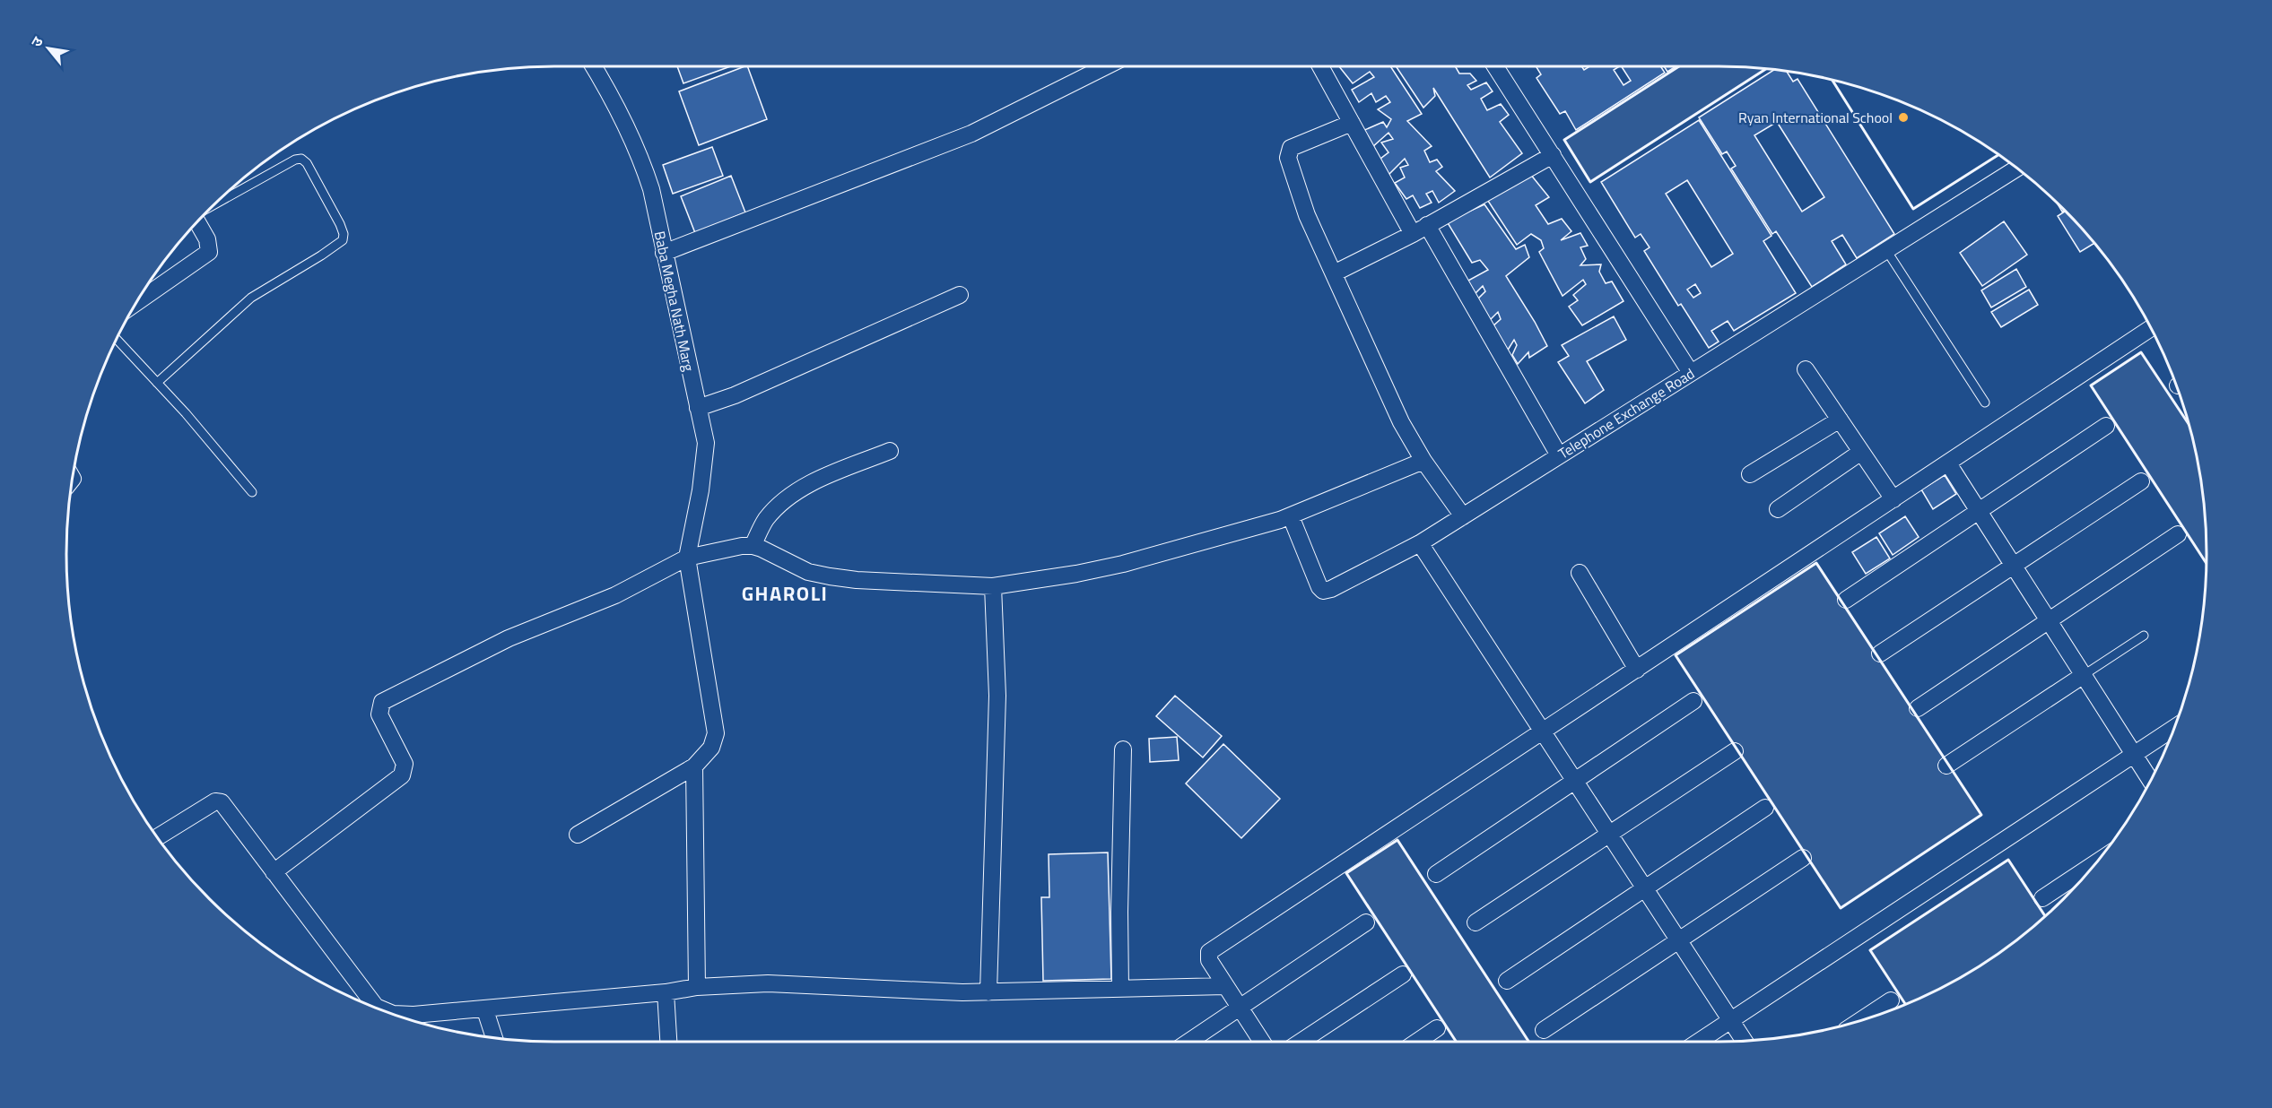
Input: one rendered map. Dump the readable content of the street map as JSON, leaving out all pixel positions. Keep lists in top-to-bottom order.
{
  "streets": {
    "street": ["Baba Megha Nath Marg", "Telephone Exchange Road"]
  },
  "districts": ["GHAROLI"],
  "places": ["Ryan International School"],
  "north": "top left"
}
